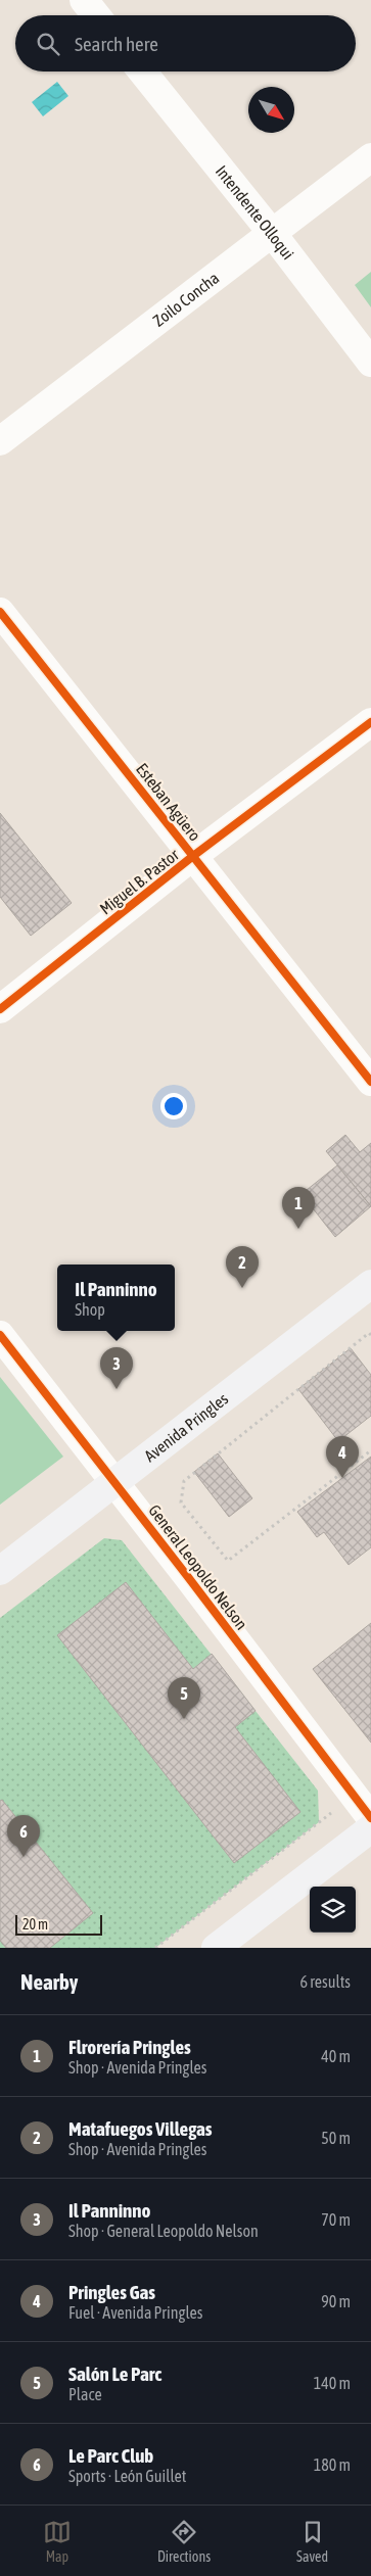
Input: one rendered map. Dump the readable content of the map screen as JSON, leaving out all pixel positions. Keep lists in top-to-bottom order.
{
  "streets": {
    "main road": ["Avenida Pringles"],
    "street": [
      "Intendente Olloqui",
      "Zoilo Concha",
      "Esteban Agüero",
      "Miguel B. Pastor",
      "General Leopoldo Nelson"
    ]
  },
  "crossings": [
    ["Intendente Olloqui", "Zoilo Concha"],
    ["Esteban Agüero", "Miguel B. Pastor"],
    ["Avenida Pringles", "General Leopoldo Nelson"]
  ],
  "scale_bar": "20 m",
  "north": "bottom right",
  "page": {
    "search": "Search here",
    "pins": [
      "1",
      "2",
      "3",
      "4",
      "5",
      "6"
    ],
    "popup": ["Il Panninno", "Shop"],
    "scale": "20 m",
    "heading": ["Nearby", "6 results"],
    "list": [
      {
        "mark": "1",
        "name": "Flrorería Pringles",
        "note": "Shop · Avenida Pringles",
        "value": "40 m"
      },
      {
        "mark": "2",
        "name": "Matafuegos Villegas",
        "note": "Shop · Avenida Pringles",
        "value": "50 m"
      },
      {
        "mark": "3",
        "name": "Il Panninno",
        "note": "Shop · General Leopoldo Nelson",
        "value": "70 m"
      },
      {
        "mark": "4",
        "name": "Pringles Gas",
        "note": "Fuel · Avenida Pringles",
        "value": "90 m"
      },
      {
        "mark": "5",
        "name": "Salón Le Parc",
        "note": "Place",
        "value": "140 m"
      },
      {
        "mark": "6",
        "name": "Le Parc Club",
        "note": "Sports · León Guillet",
        "value": "180 m"
      }
    ],
    "nav": ["Map", "Directions", "Saved"]
  }
}
